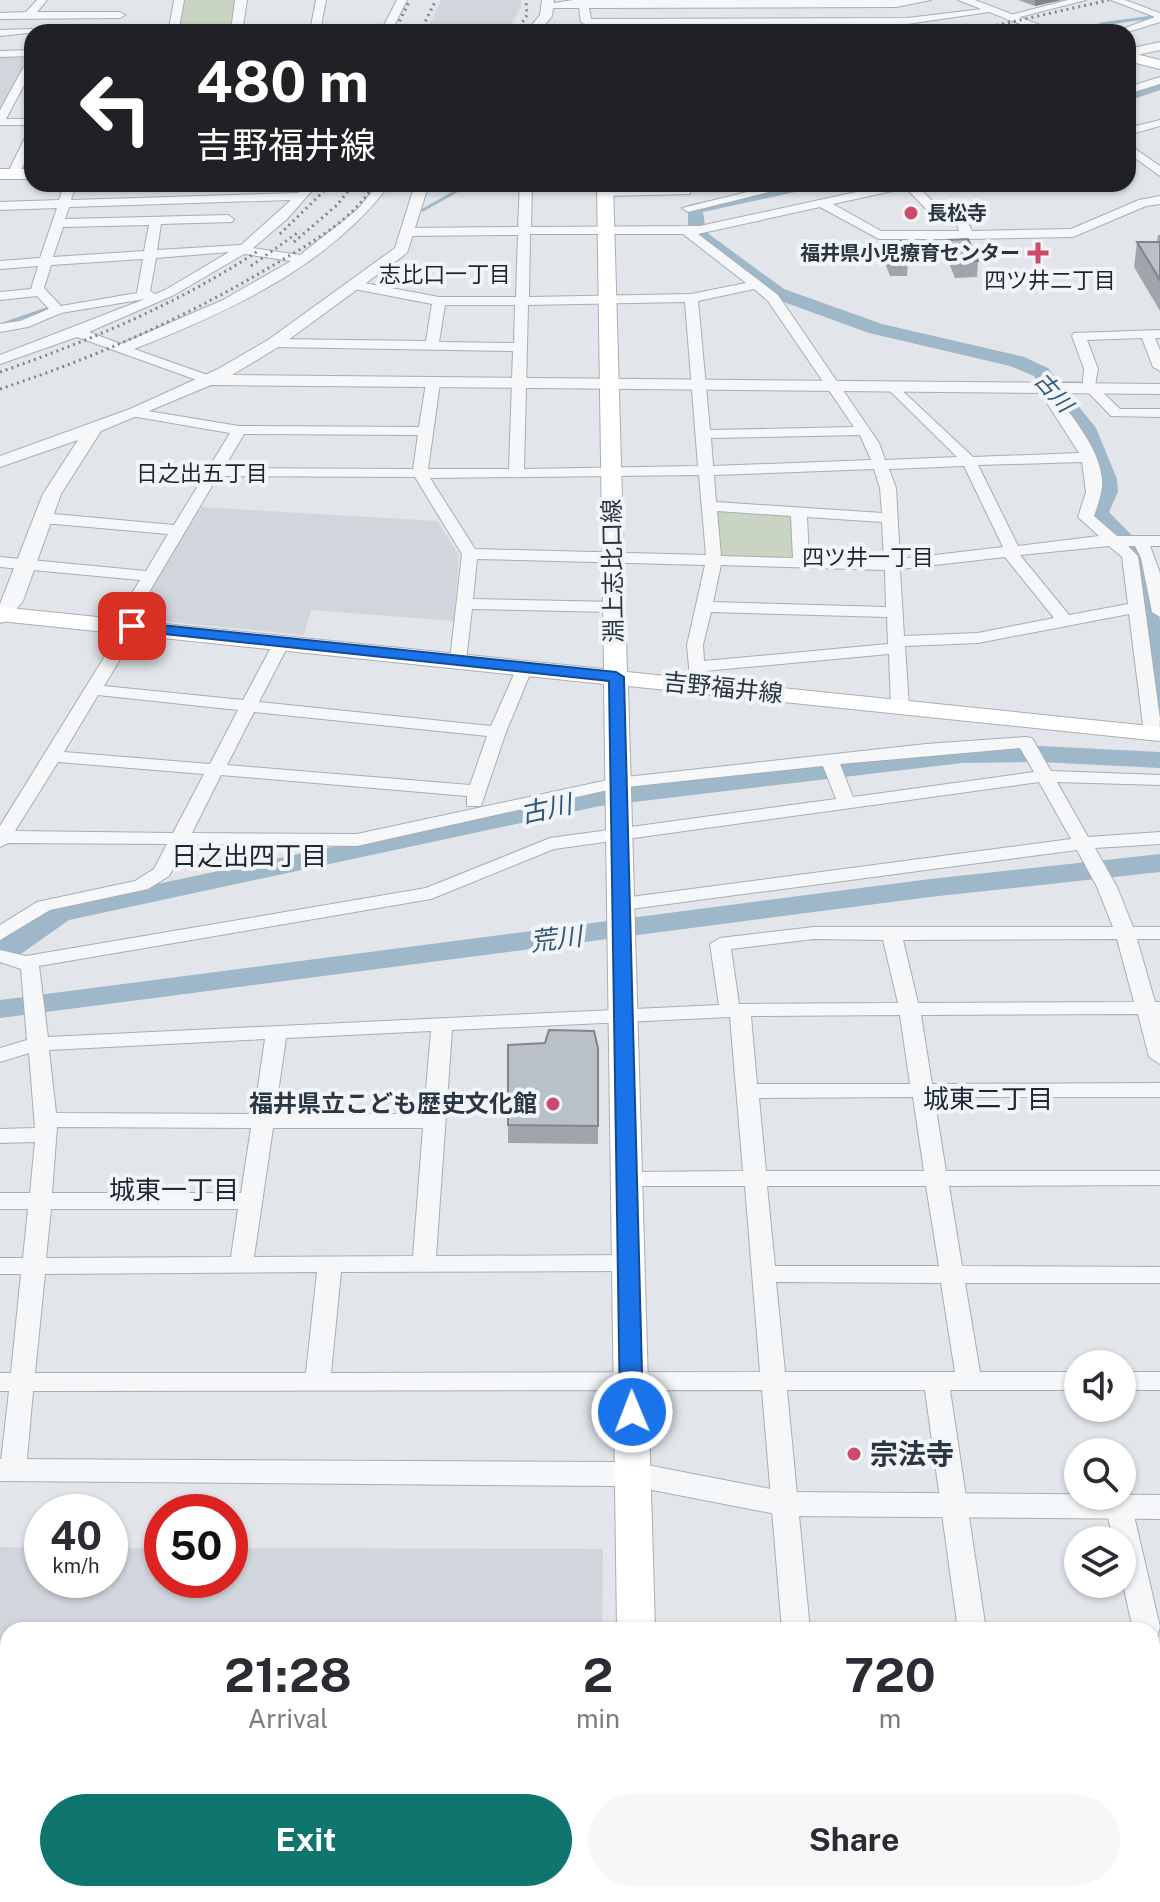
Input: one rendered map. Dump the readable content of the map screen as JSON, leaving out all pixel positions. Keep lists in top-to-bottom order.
{
  "streets": {
    "main road": ["淵上志比口線", "吉野福井線"]
  },
  "crossings": [
    ["淵上志比口線", "吉野福井線"]
  ],
  "districts": [
    "志比口一丁目",
    "四ツ井二丁目",
    "日之出五丁目",
    "四ツ井一丁目",
    "日之出四丁目",
    "城東二丁目",
    "城東一丁目"
  ],
  "water": ["古川", "荒川"],
  "places": {
    "other": ["長松寺", "福井県立こども歴史文化館", "宗法寺"],
    "health": ["福井県小児療育センター"]
  },
  "page": {
    "turn": ["480 m", "吉野福井線"],
    "speed": "40 km/h",
    "limit": "50",
    "eta": [
      "21:28",
      "Arrival",
      "2",
      "min",
      "720",
      "m"
    ],
    "buttons": ["Exit", "Share"]
  }
}
